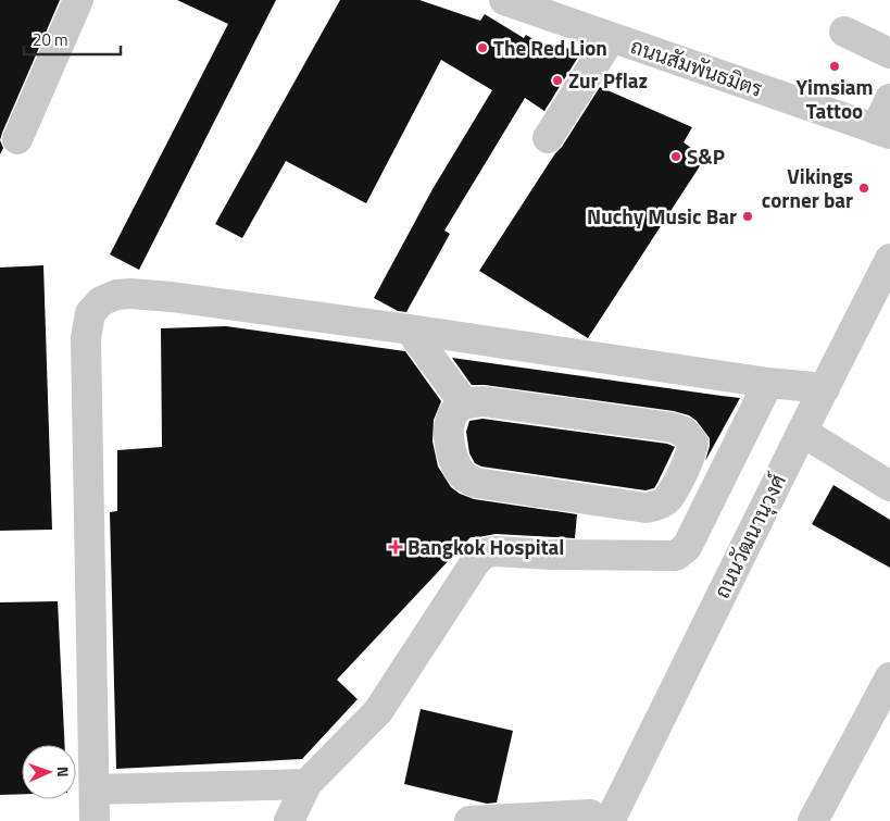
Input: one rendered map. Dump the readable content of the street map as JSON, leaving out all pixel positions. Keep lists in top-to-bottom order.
{
  "streets": {
    "street": ["ถนนสัมพันธมิตร", "ถนนวัฒนานุวงศ์"]
  },
  "places": {
    "other": [
      "The Red Lion",
      "Yimsiam Tattoo",
      "Zur Pflaz",
      "S&P",
      "Vikings corner bar",
      "Nuchy Music Bar"
    ],
    "health": ["Bangkok Hospital"]
  },
  "scale_bar": "20 m",
  "north": "right"
}
